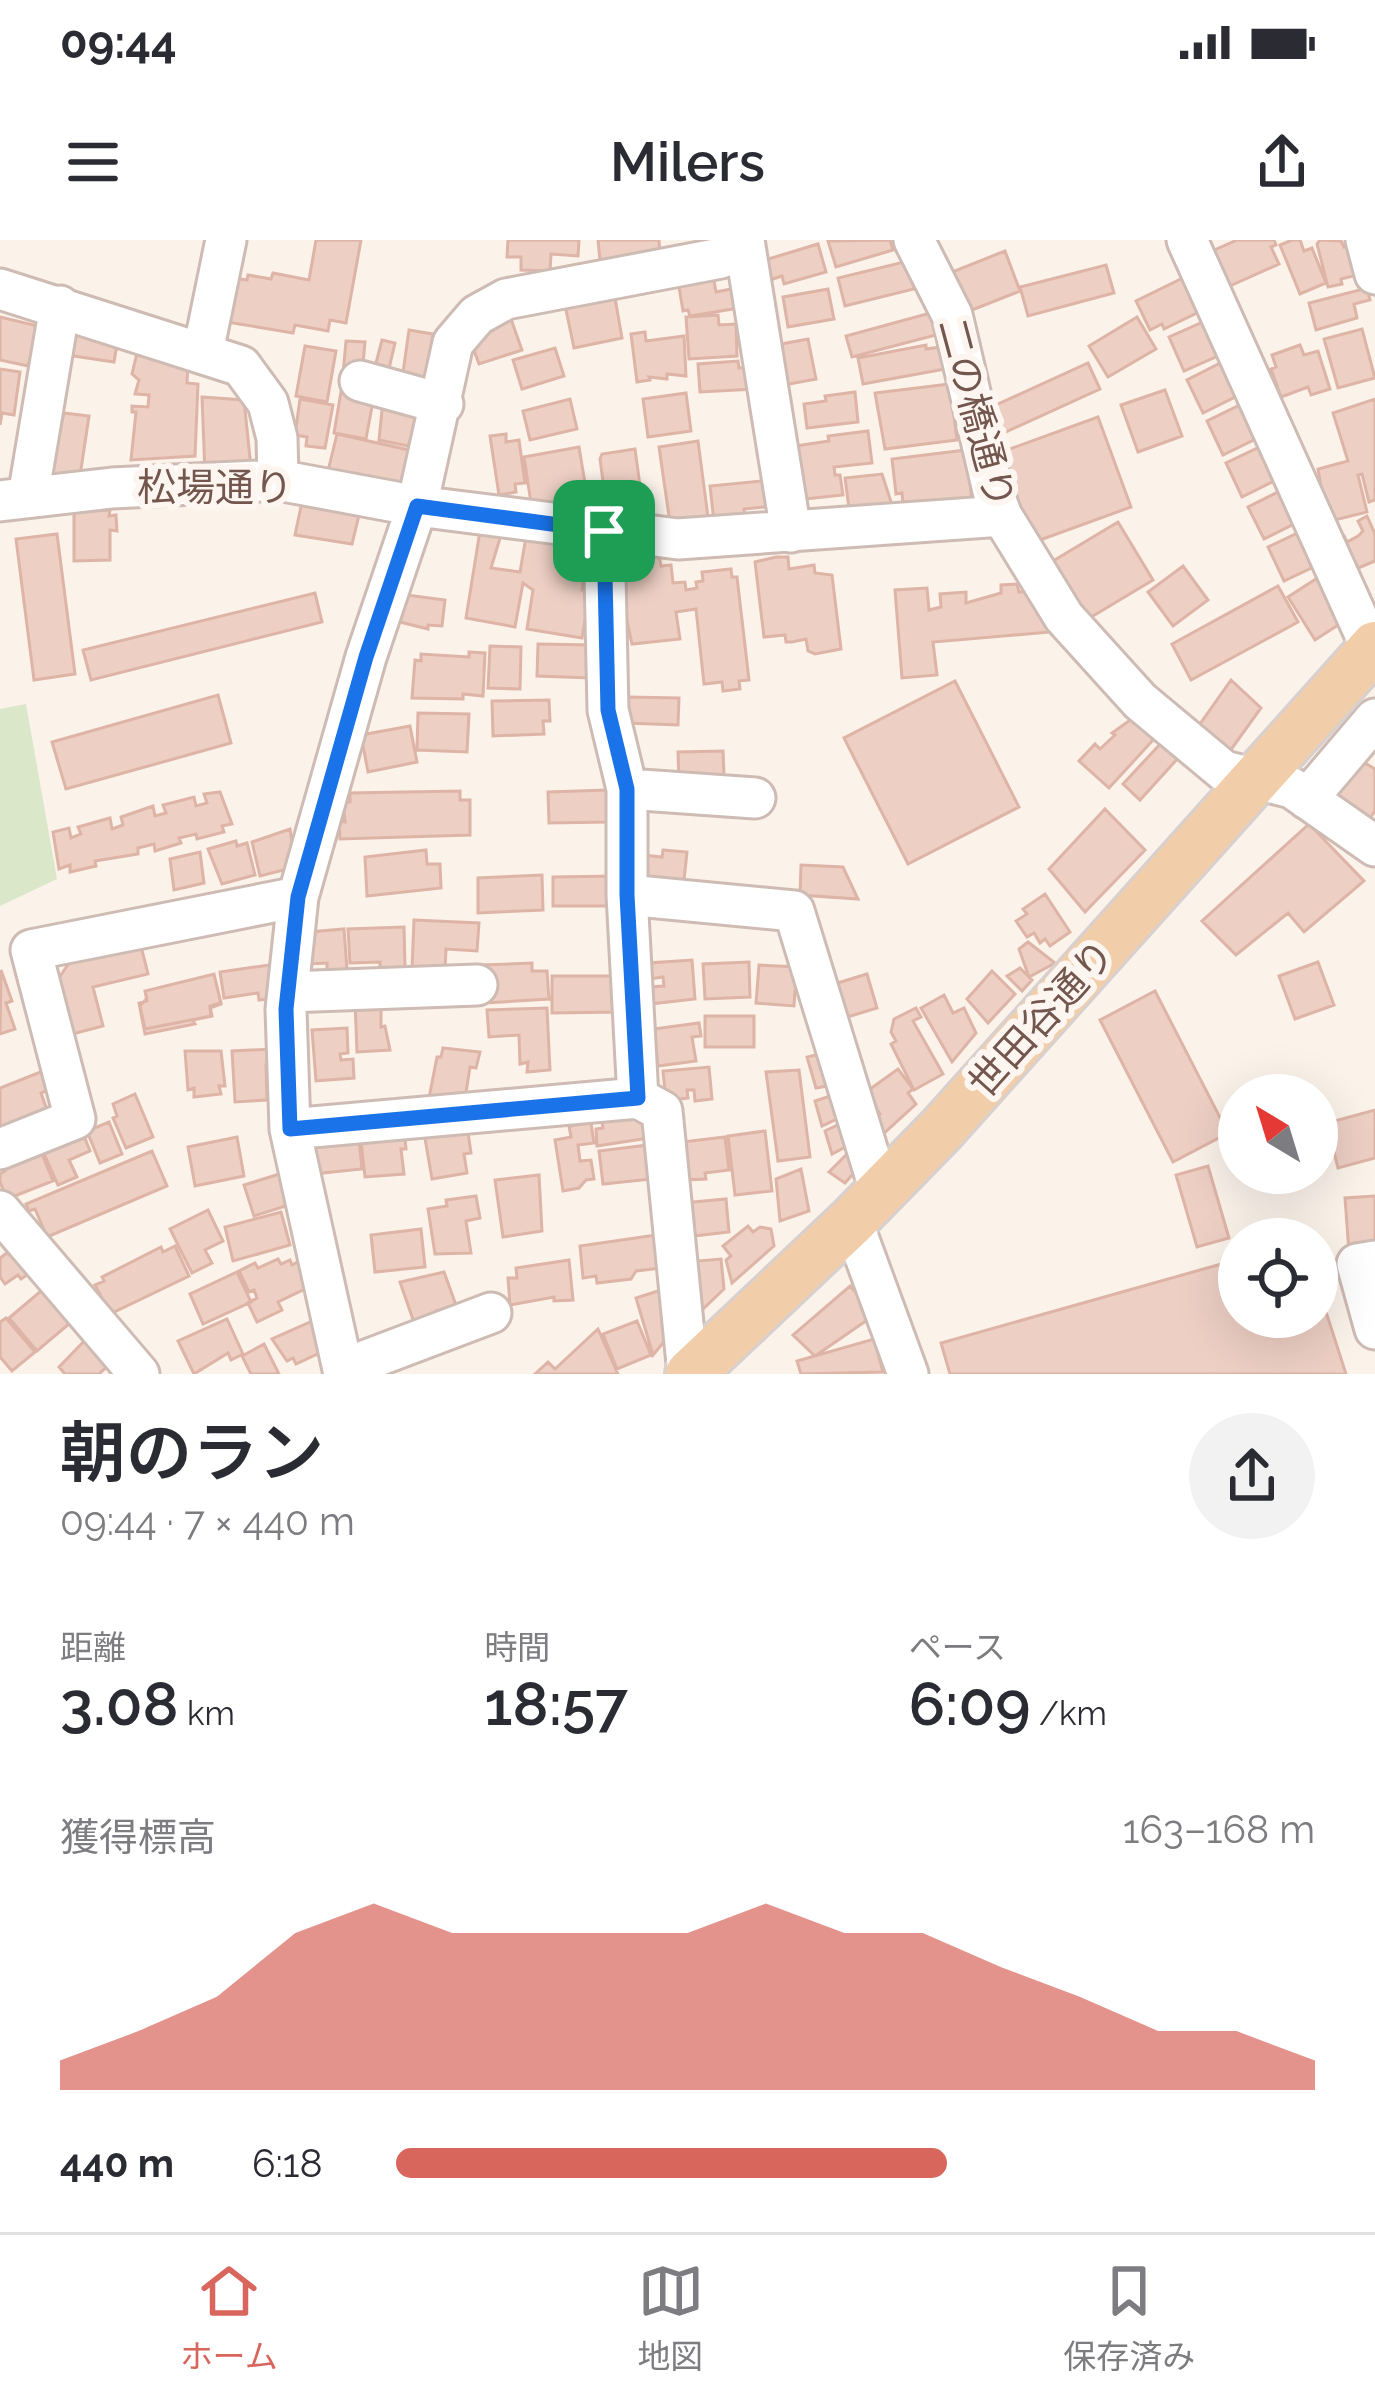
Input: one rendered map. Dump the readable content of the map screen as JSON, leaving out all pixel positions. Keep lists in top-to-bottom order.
{
  "streets": {
    "main road": ["世田谷通り"],
    "street": ["二の橋通り", "松場通り"]
  },
  "crossings": [
    ["二の橋通り", "松場通り"],
    ["二の橋通り", "世田谷通り"]
  ],
  "north": "top left",
  "page": {
    "status": "09:44",
    "header": "Milers",
    "heading": ["朝のラン", "09:44 · 7 × 440 m"],
    "stats": [
      ["距離", "3.08 km"],
      ["時間", "18:57"],
      ["ペース", "6:09 /km"]
    ],
    "chart": ["獲得標高", "163–168 m"],
    "list": [
      {
        "name": "440 m",
        "note": "6:18"
      }
    ],
    "tabs": ["ホーム", "地図", "保存済み"]
  }
}
